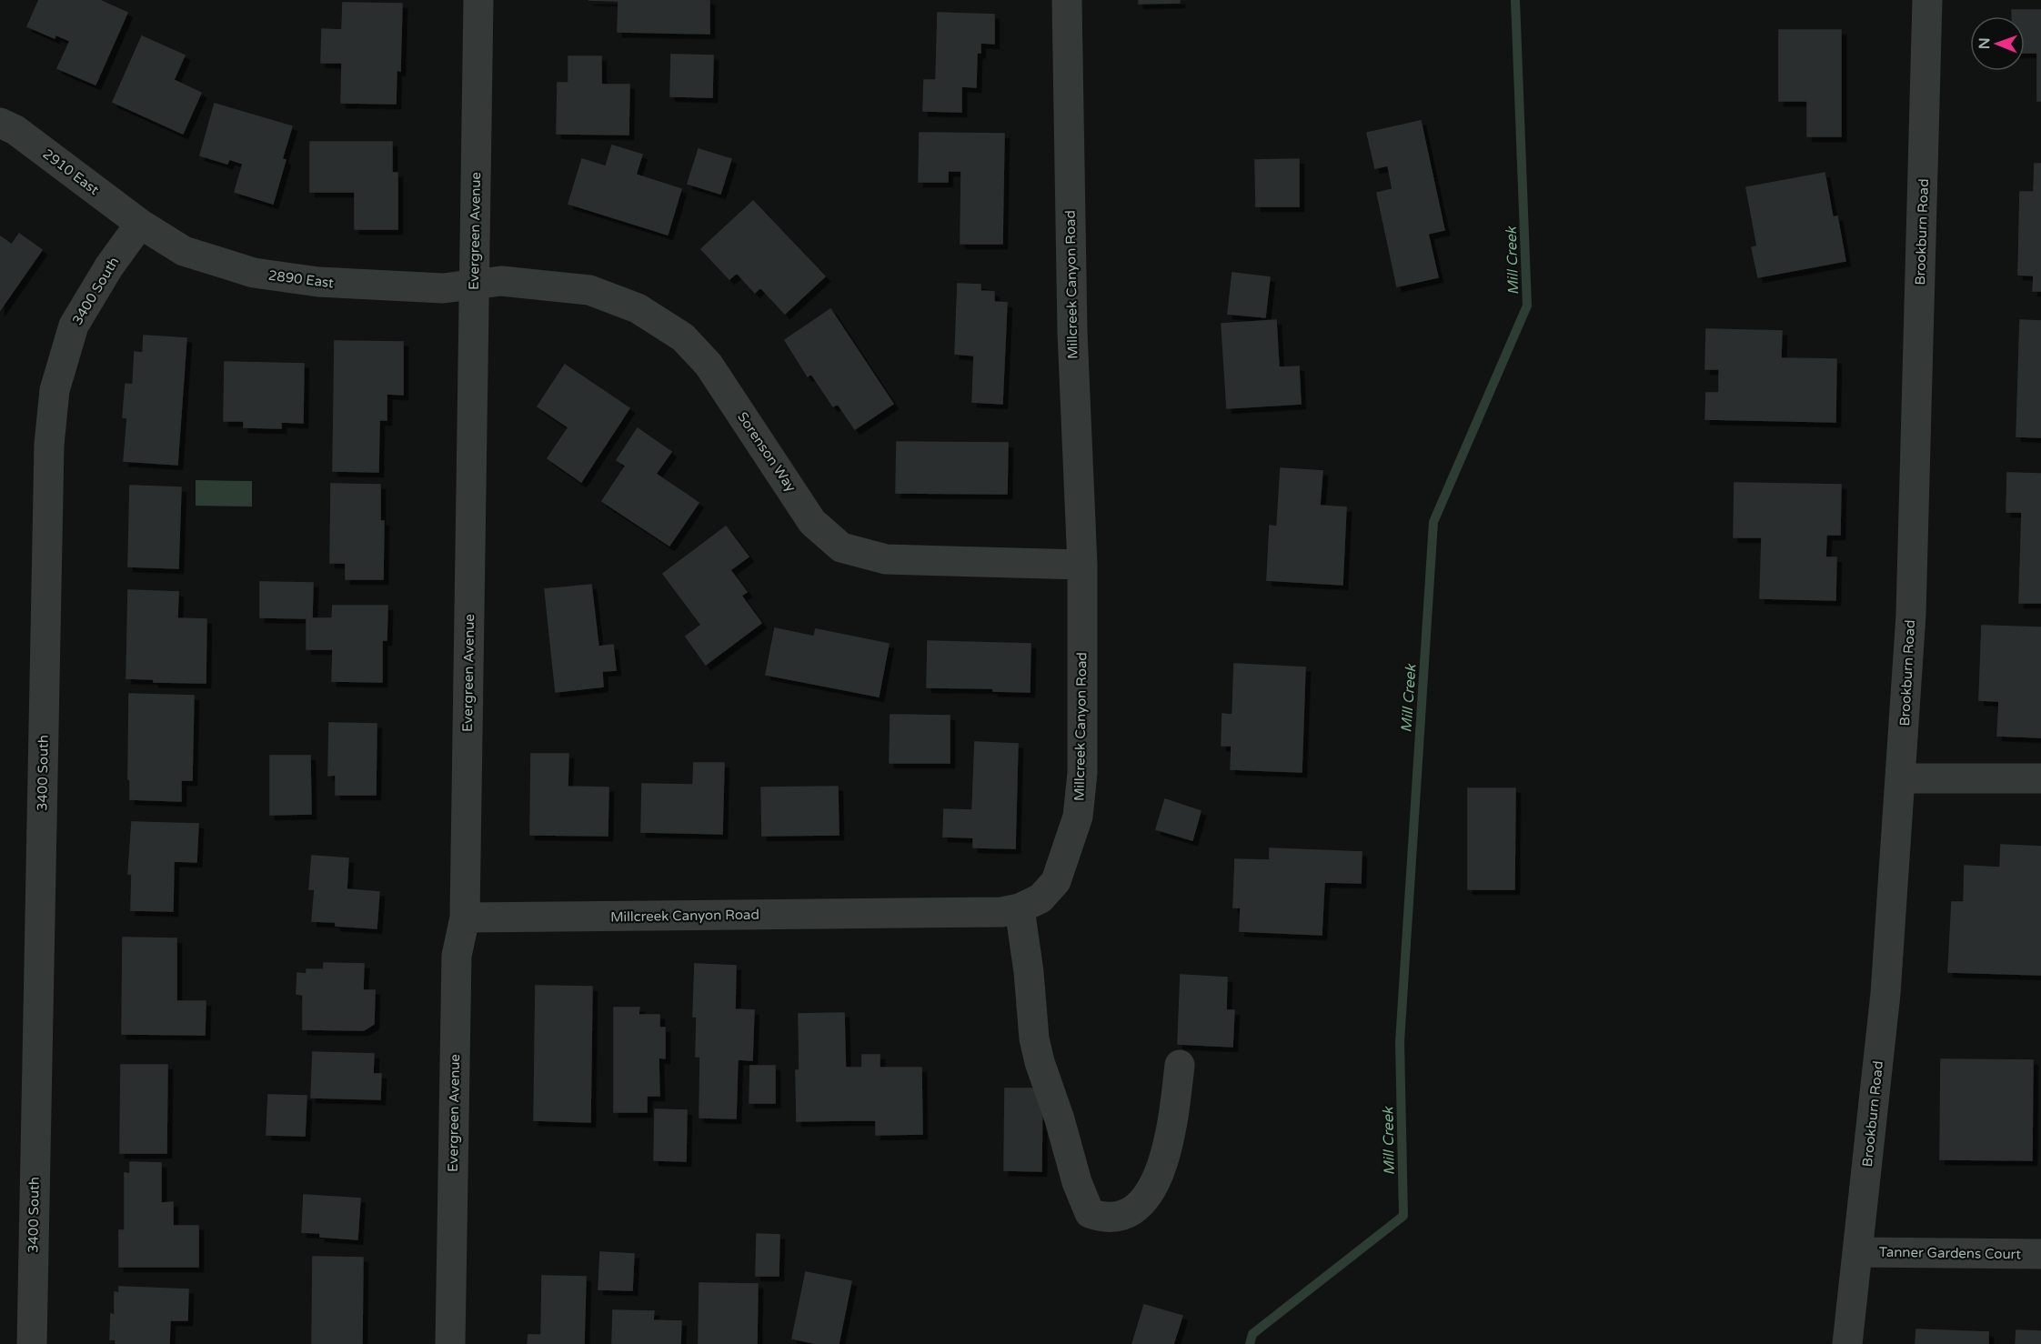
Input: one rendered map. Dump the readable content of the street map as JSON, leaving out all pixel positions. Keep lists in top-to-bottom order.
{
  "streets": {
    "street": [
      "2910 East",
      "Evergreen Avenue",
      "Brookburn Road",
      "2890 East",
      "Millcreek Canyon Road",
      "3400 South",
      "Sorenson Way",
      "Tanner Gardens Court"
    ]
  },
  "crossings": [
    ["2910 East", "2890 East"],
    ["2910 East", "3400 South"],
    ["Evergreen Avenue", "2890 East"],
    ["Evergreen Avenue", "Millcreek Canyon Road"],
    ["Evergreen Avenue", "Sorenson Way"],
    ["Brookburn Road", "Tanner Gardens Court"],
    ["2890 East", "3400 South"],
    ["2890 East", "Sorenson Way"],
    ["Millcreek Canyon Road", "Sorenson Way"]
  ],
  "water": ["Mill Creek"],
  "north": "left"
}
